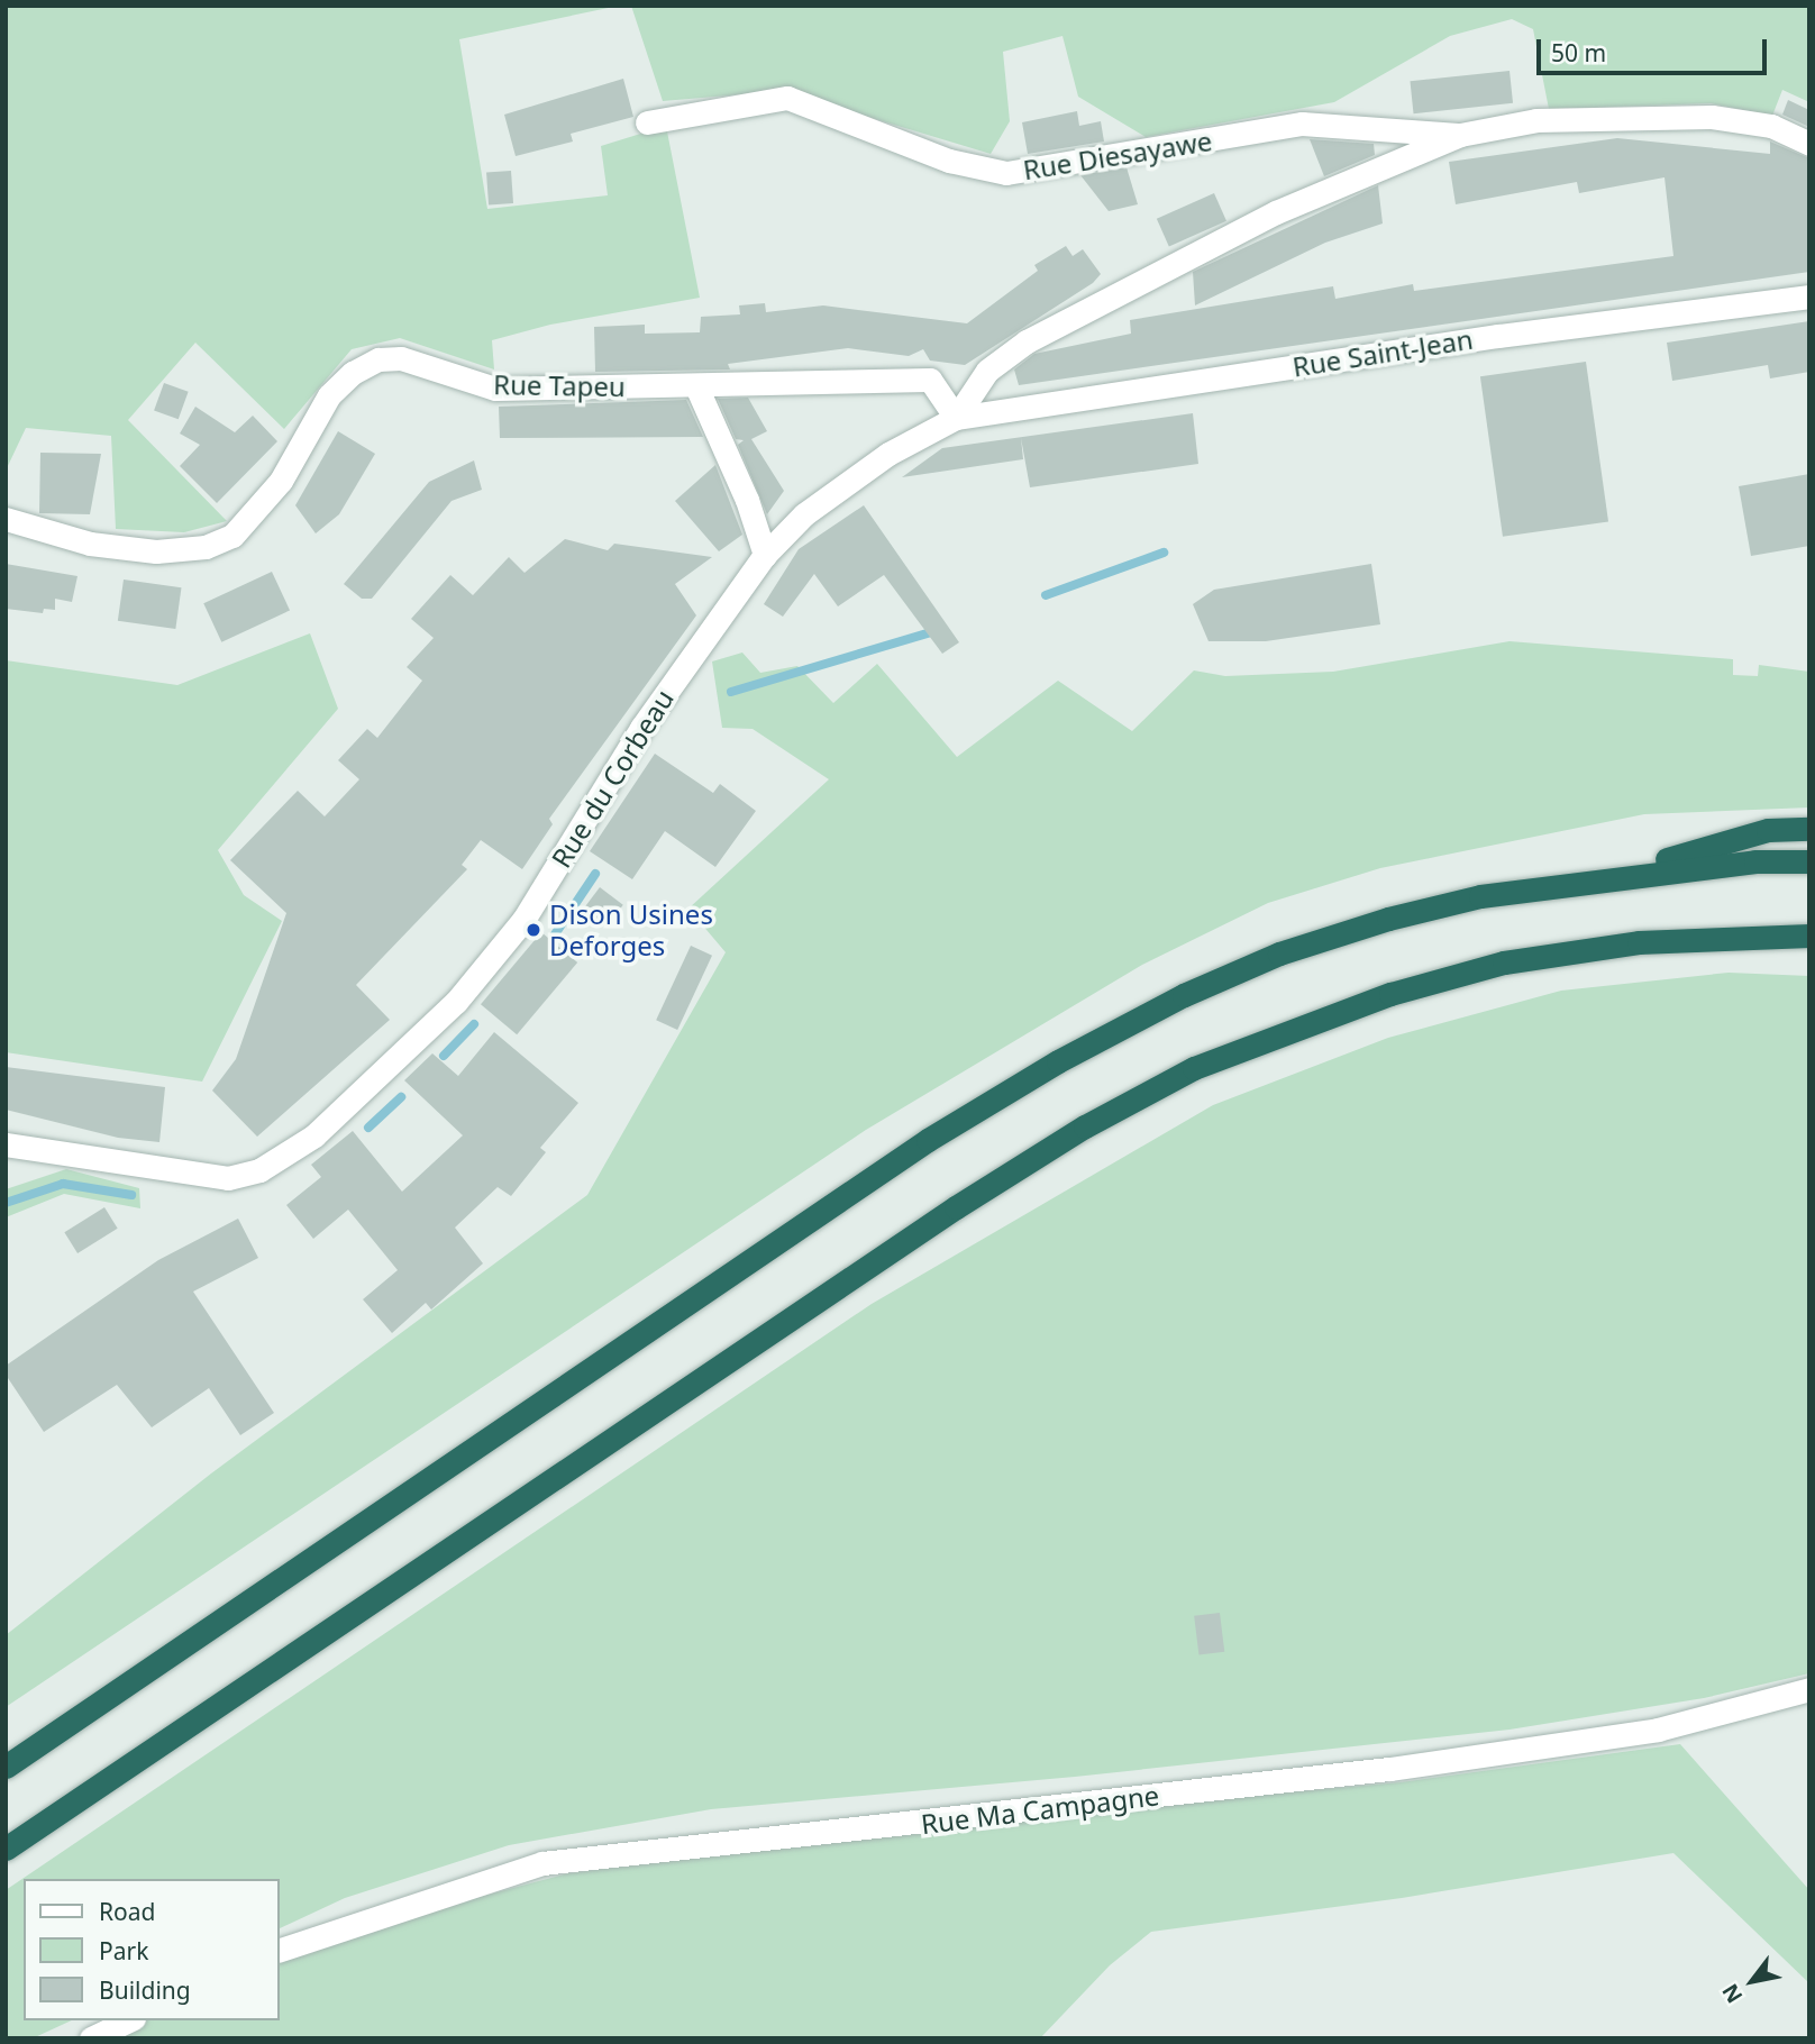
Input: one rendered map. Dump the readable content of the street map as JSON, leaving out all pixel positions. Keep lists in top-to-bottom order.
{
  "streets": {
    "street": [
      "Rue Diesayawe",
      "Rue Saint-Jean",
      "Rue Tapeu",
      "Rue du Corbeau",
      "Rue Ma Campagne"
    ]
  },
  "crossings": [
    ["Rue Diesayawe", "Rue Saint-Jean"],
    ["Rue Diesayawe", "Rue Tapeu"],
    ["Rue Diesayawe", "Rue du Corbeau"],
    ["Rue Saint-Jean", "Rue Tapeu"],
    ["Rue Saint-Jean", "Rue du Corbeau"],
    ["Rue Tapeu", "Rue du Corbeau"]
  ],
  "places": ["Dison Usines Deforges"],
  "legend": ["Road", "Park", "Building"],
  "scale_bar": "50 m",
  "north": "bottom left"
}
